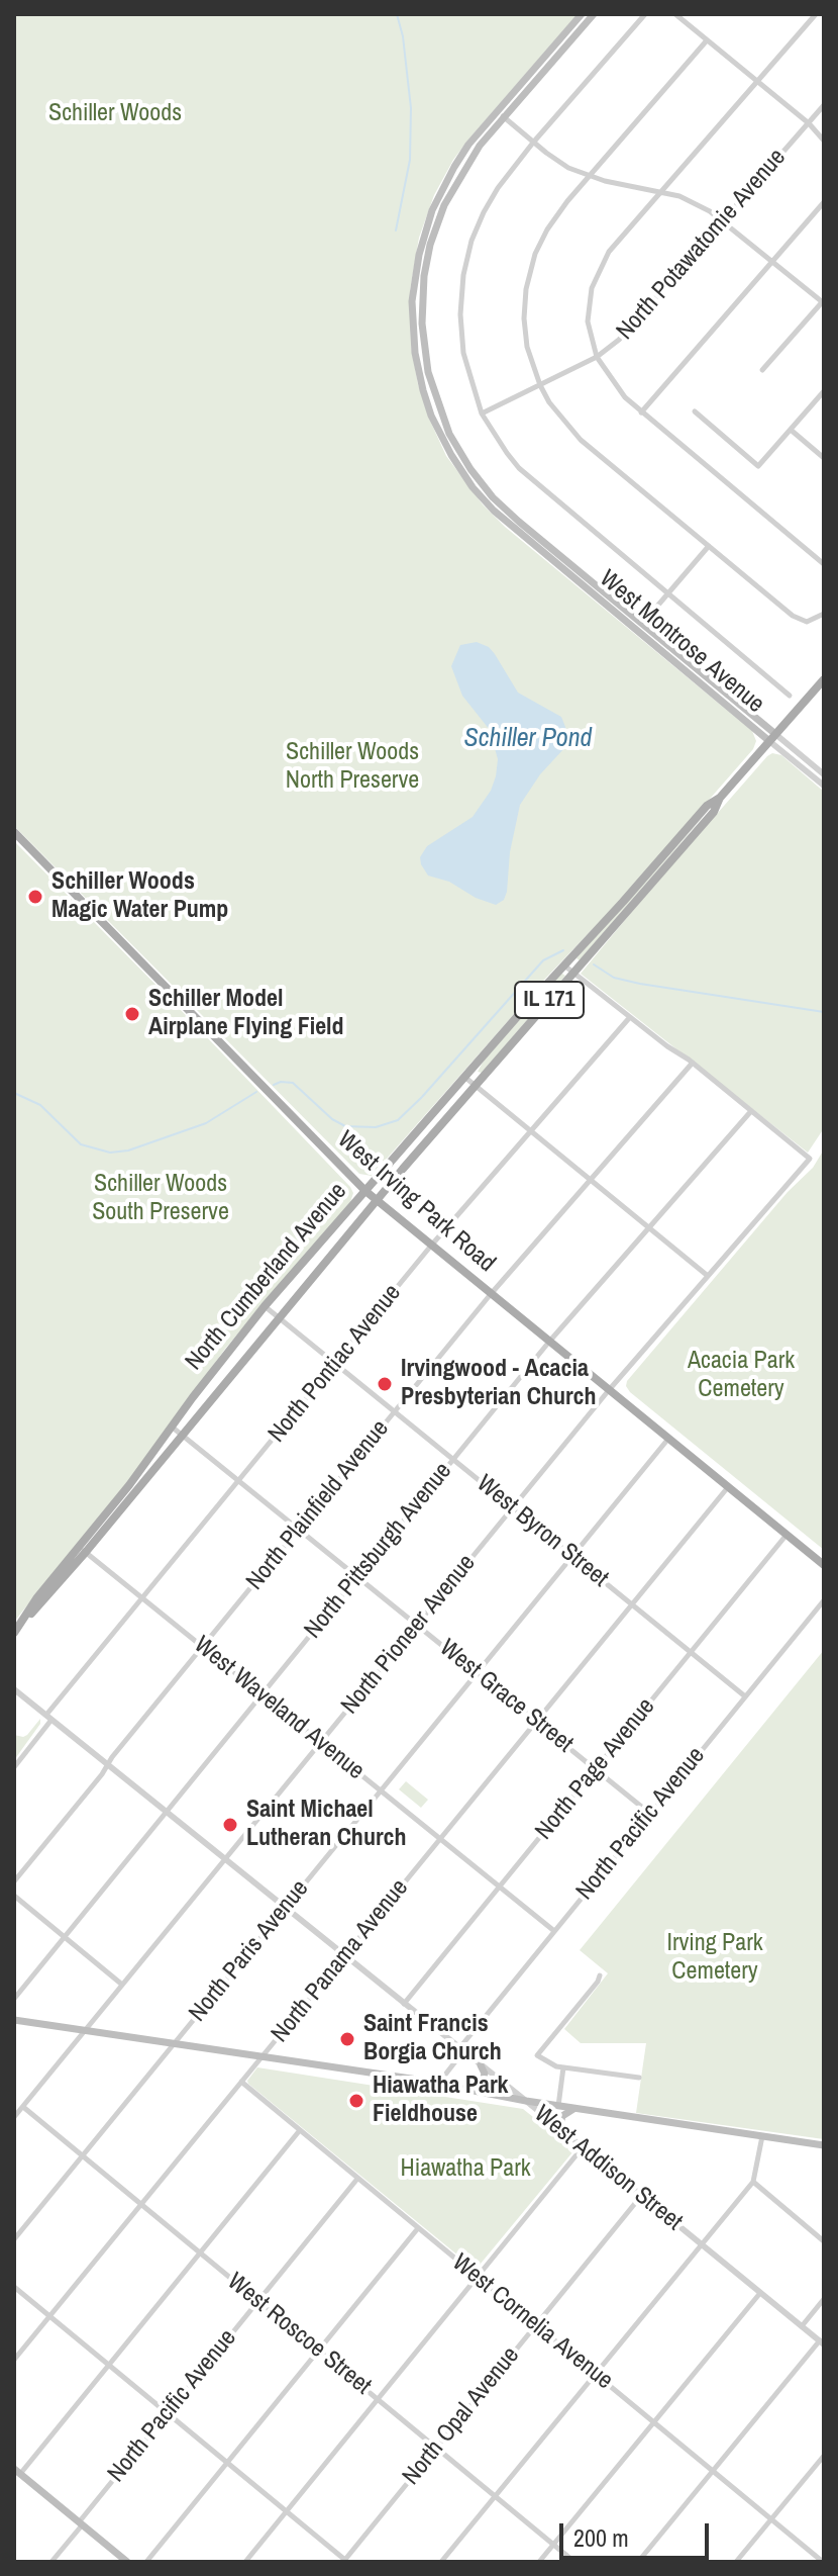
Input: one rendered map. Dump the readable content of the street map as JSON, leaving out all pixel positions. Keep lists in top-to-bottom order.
{
  "streets": {
    "main road": [
      "West Montrose Avenue",
      "IL 171",
      "West Irving Park Road",
      "North Cumberland Avenue"
    ],
    "street": [
      "North Potawatomie Avenue",
      "North Pontiac Avenue",
      "North Plainfield Avenue",
      "West Byron Street",
      "North Pittsburgh Avenue",
      "North Pioneer Avenue",
      "West Grace Street",
      "West Waveland Avenue",
      "North Page Avenue",
      "North Pacific Avenue",
      "North Paris Avenue",
      "North Panama Avenue",
      "West Addison Street",
      "West Cornelia Avenue",
      "West Roscoe Street",
      "North Opal Avenue"
    ]
  },
  "crossings": [
    ["West Montrose Avenue", "North Cumberland Avenue"],
    ["West Irving Park Road", "North Cumberland Avenue"],
    ["West Irving Park Road", "North Pontiac Avenue"],
    ["West Irving Park Road", "North Plainfield Avenue"],
    ["West Irving Park Road", "North Pittsburgh Avenue"],
    ["West Irving Park Road", "North Pioneer Avenue"],
    ["West Irving Park Road", "North Page Avenue"],
    ["West Irving Park Road", "North Paris Avenue"],
    ["West Irving Park Road", "North Panama Avenue"],
    ["North Cumberland Avenue", "West Byron Street"],
    ["North Cumberland Avenue", "West Grace Street"],
    ["North Cumberland Avenue", "West Waveland Avenue"],
    ["North Pontiac Avenue", "West Byron Street"],
    ["North Pontiac Avenue", "West Grace Street"],
    ["North Pontiac Avenue", "West Waveland Avenue"],
    ["North Pontiac Avenue", "West Addison Street"],
    ["North Plainfield Avenue", "West Byron Street"],
    ["North Plainfield Avenue", "West Grace Street"],
    ["North Plainfield Avenue", "West Waveland Avenue"],
    ["North Plainfield Avenue", "West Addison Street"],
    ["West Byron Street", "North Pittsburgh Avenue"],
    ["West Byron Street", "North Pioneer Avenue"],
    ["West Byron Street", "North Page Avenue"],
    ["West Byron Street", "North Pacific Avenue"],
    ["West Byron Street", "North Paris Avenue"],
    ["West Byron Street", "North Panama Avenue"],
    ["North Pittsburgh Avenue", "North Pioneer Avenue"],
    ["North Pittsburgh Avenue", "West Grace Street"],
    ["North Pittsburgh Avenue", "West Waveland Avenue"],
    ["North Pittsburgh Avenue", "West Addison Street"],
    ["North Pioneer Avenue", "West Grace Street"],
    ["North Pioneer Avenue", "West Waveland Avenue"],
    ["North Pioneer Avenue", "West Addison Street"],
    ["North Pioneer Avenue", "West Roscoe Street"],
    ["West Grace Street", "North Page Avenue"],
    ["West Grace Street", "North Pacific Avenue"],
    ["West Grace Street", "North Paris Avenue"],
    ["West Grace Street", "North Panama Avenue"],
    ["West Waveland Avenue", "North Page Avenue"],
    ["West Waveland Avenue", "North Pacific Avenue"],
    ["West Waveland Avenue", "North Paris Avenue"],
    ["West Waveland Avenue", "North Panama Avenue"],
    ["North Page Avenue", "West Addison Street"],
    ["North Pacific Avenue", "West Addison Street"],
    ["North Pacific Avenue", "West Cornelia Avenue"],
    ["North Pacific Avenue", "West Roscoe Street"],
    ["North Paris Avenue", "West Addison Street"],
    ["North Paris Avenue", "West Roscoe Street"],
    ["North Panama Avenue", "West Addison Street"],
    ["North Panama Avenue", "West Cornelia Avenue"],
    ["North Panama Avenue", "West Roscoe Street"],
    ["West Addison Street", "North Opal Avenue"],
    ["West Cornelia Avenue", "North Opal Avenue"],
    ["West Roscoe Street", "North Opal Avenue"]
  ],
  "water": ["Schiller Pond"],
  "parks": [
    "Schiller Woods",
    "Schiller Woods North Preserve",
    "Schiller Woods South Preserve",
    "Acacia Park Cemetery",
    "Irving Park Cemetery",
    "Hiawatha Park"
  ],
  "places": [
    "Schiller Woods Magic Water Pump",
    "Schiller Model Airplane Flying Field",
    "Irvingwood - Acacia Presbyterian Church",
    "Saint Michael Lutheran Church",
    "Saint Francis Borgia Church",
    "Hiawatha Park Fieldhouse"
  ],
  "scale_bar": "200 m"
}
